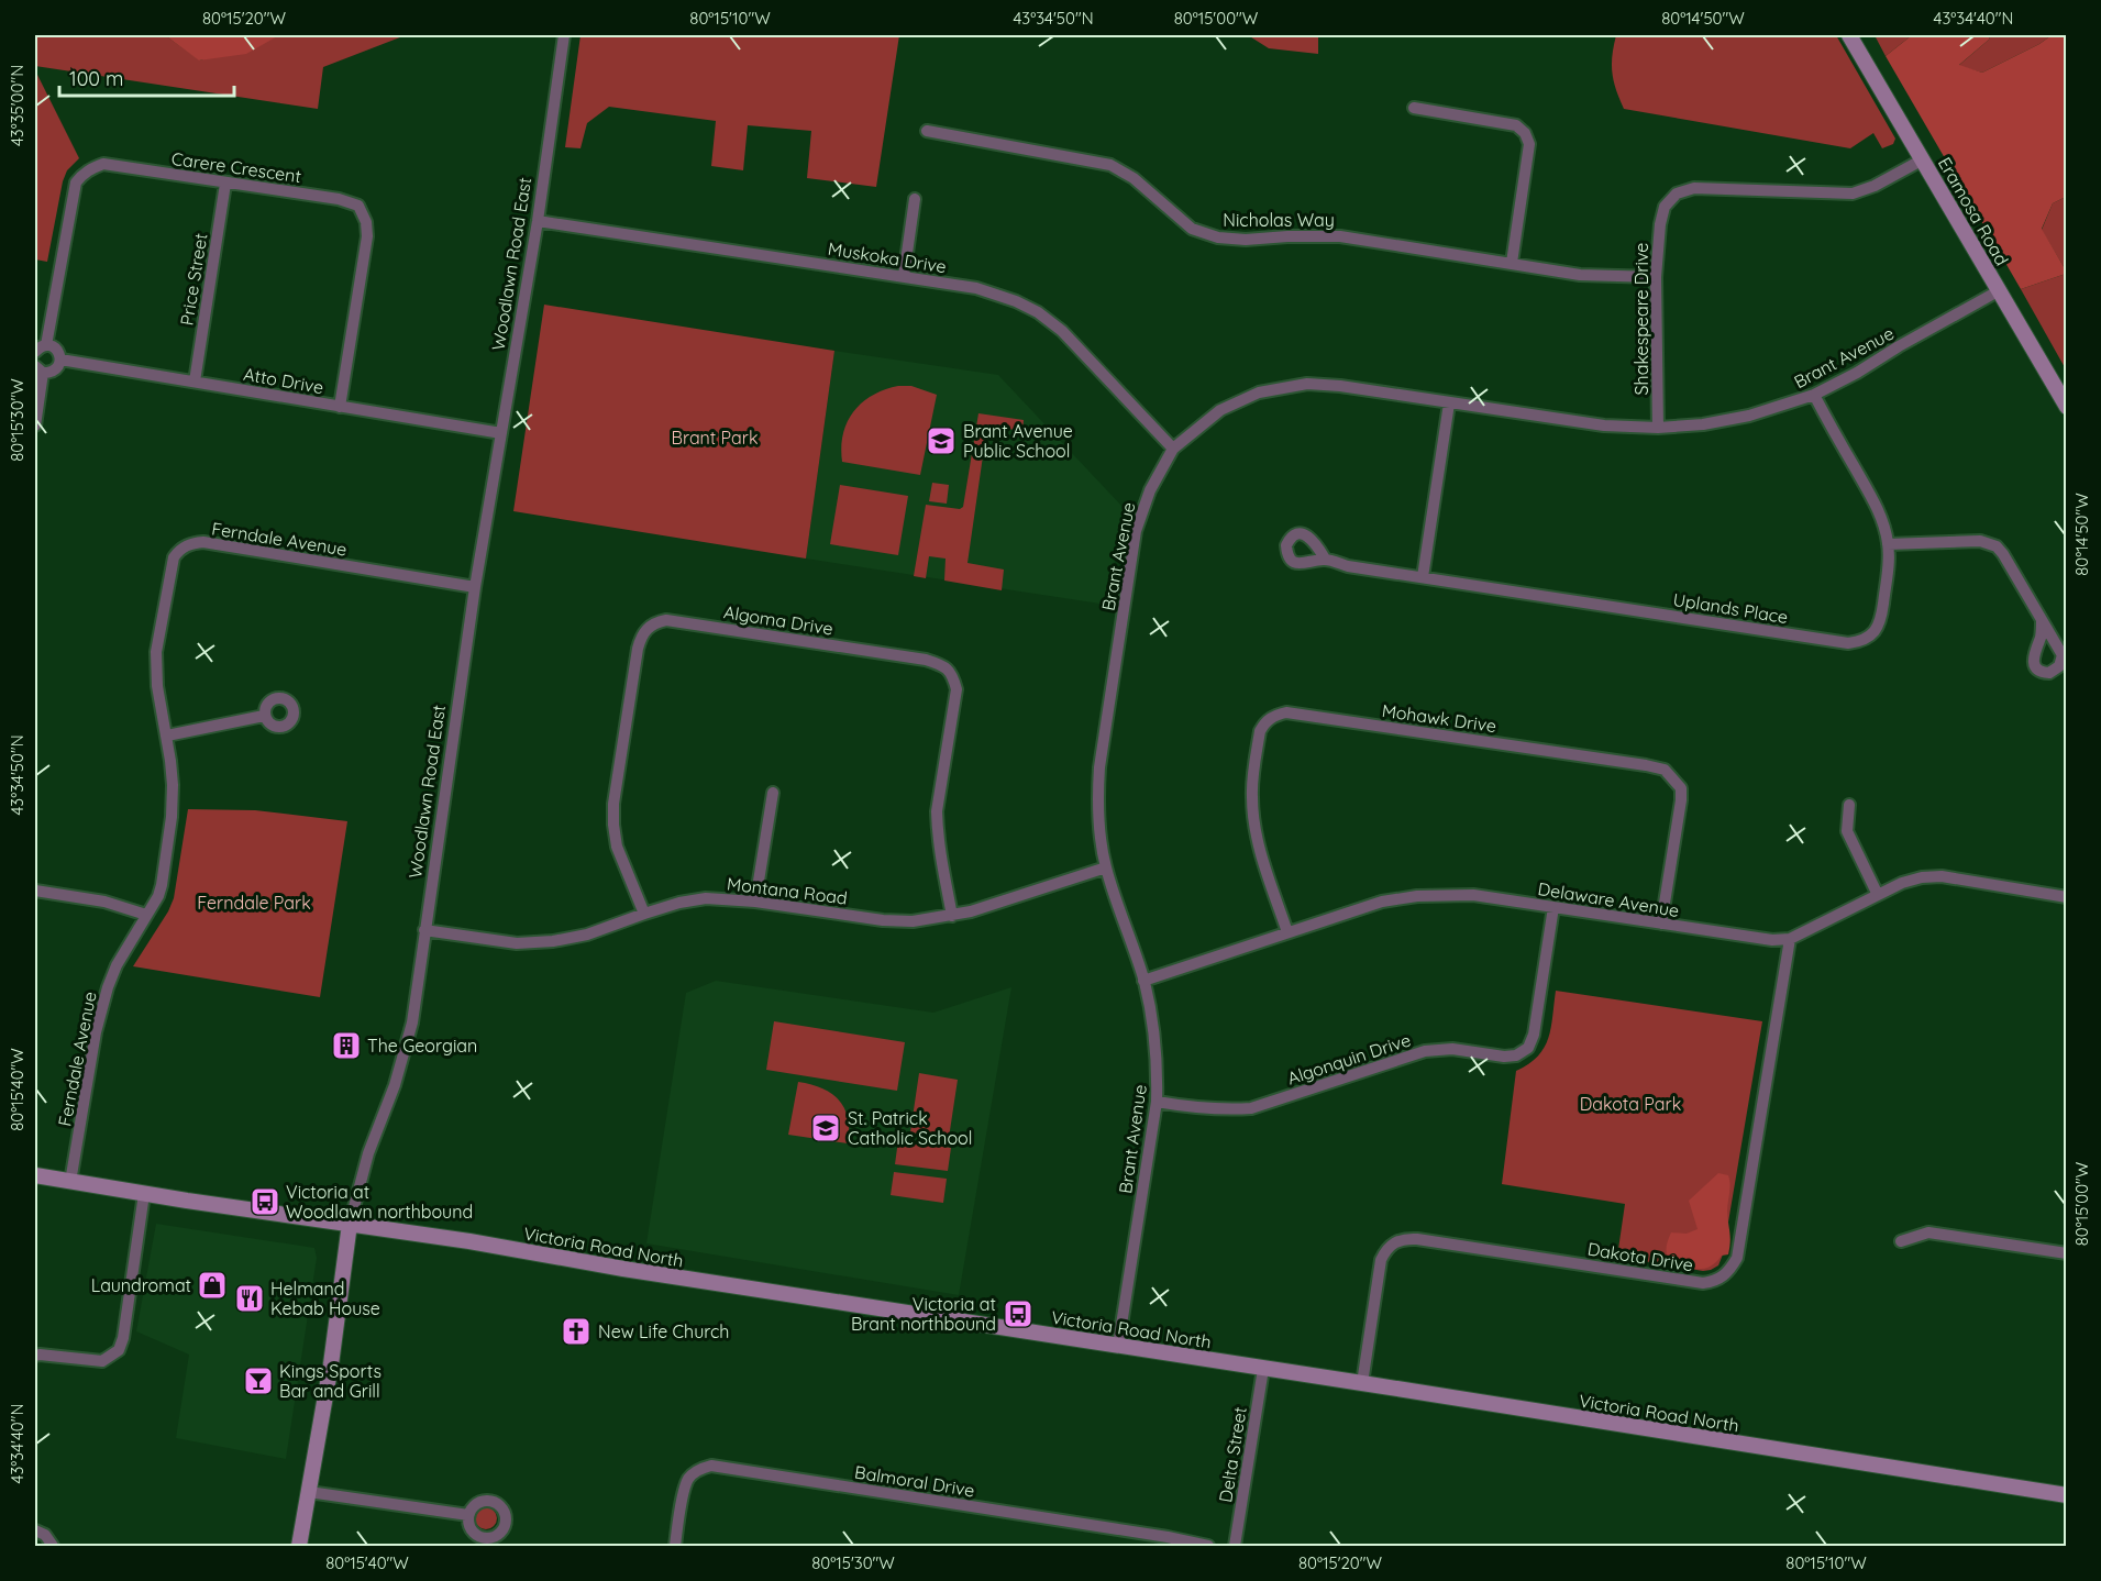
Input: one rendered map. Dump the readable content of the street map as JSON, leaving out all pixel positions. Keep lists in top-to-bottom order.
{
  "streets": {
    "main road": ["Eramosa Road", "Woodlawn Road East", "Victoria Road North"],
    "street": [
      "Carere Crescent",
      "Nicholas Way",
      "Muskoka Drive",
      "Price Street",
      "Shakespeare Drive",
      "Brant Avenue",
      "Atto Drive",
      "Ferndale Avenue",
      "Uplands Place",
      "Algoma Drive",
      "Mohawk Drive",
      "Montana Road",
      "Delaware Avenue",
      "Algonquin Drive",
      "Dakota Drive",
      "Delta Street",
      "Balmoral Drive"
    ]
  },
  "crossings": [
    ["Carere Crescent", "Price Street"],
    ["Carere Crescent", "Atto Drive"],
    ["Eramosa Road", "Shakespeare Drive"],
    ["Eramosa Road", "Brant Avenue"],
    ["Nicholas Way", "Shakespeare Drive"],
    ["Muskoka Drive", "Woodlawn Road East"],
    ["Muskoka Drive", "Brant Avenue"],
    ["Woodlawn Road East", "Atto Drive"],
    ["Woodlawn Road East", "Ferndale Avenue"],
    ["Woodlawn Road East", "Montana Road"],
    ["Woodlawn Road East", "Victoria Road North"],
    ["Price Street", "Atto Drive"],
    ["Shakespeare Drive", "Brant Avenue"],
    ["Brant Avenue", "Uplands Place"],
    ["Brant Avenue", "Montana Road"],
    ["Brant Avenue", "Delaware Avenue"],
    ["Brant Avenue", "Algonquin Drive"],
    ["Brant Avenue", "Victoria Road North"],
    ["Ferndale Avenue", "Victoria Road North"],
    ["Algoma Drive", "Montana Road"],
    ["Mohawk Drive", "Delaware Avenue"],
    ["Delaware Avenue", "Algonquin Drive"],
    ["Delaware Avenue", "Dakota Drive"],
    ["Victoria Road North", "Dakota Drive"],
    ["Victoria Road North", "Delta Street"]
  ],
  "parks": ["Brant Park", "Ferndale Park", "Dakota Park"],
  "places": {
    "school or university": ["Brant Avenue Public School", "St. Patrick Catholic School"],
    "building": ["The Georgian"],
    "bus stop": ["Victoria at Woodlawn northbound", "Victoria at Brant northbound"],
    "shop": ["Laundromat"],
    "restaurant": ["Helmand Kebab House"],
    "church": ["New Life Church"],
    "bar": ["Kings Sports Bar and Grill"]
  },
  "scale_bar": "100 m",
  "coordinates": [
    "80°15'20\"W",
    "80°15'10\"W",
    "43°34'50\"N",
    "80°15'00\"W",
    "80°14'50\"W",
    "43°34'40\"N",
    "43°35'00\"N",
    "80°15'30\"W",
    "80°15'40\"W"
  ]
}
